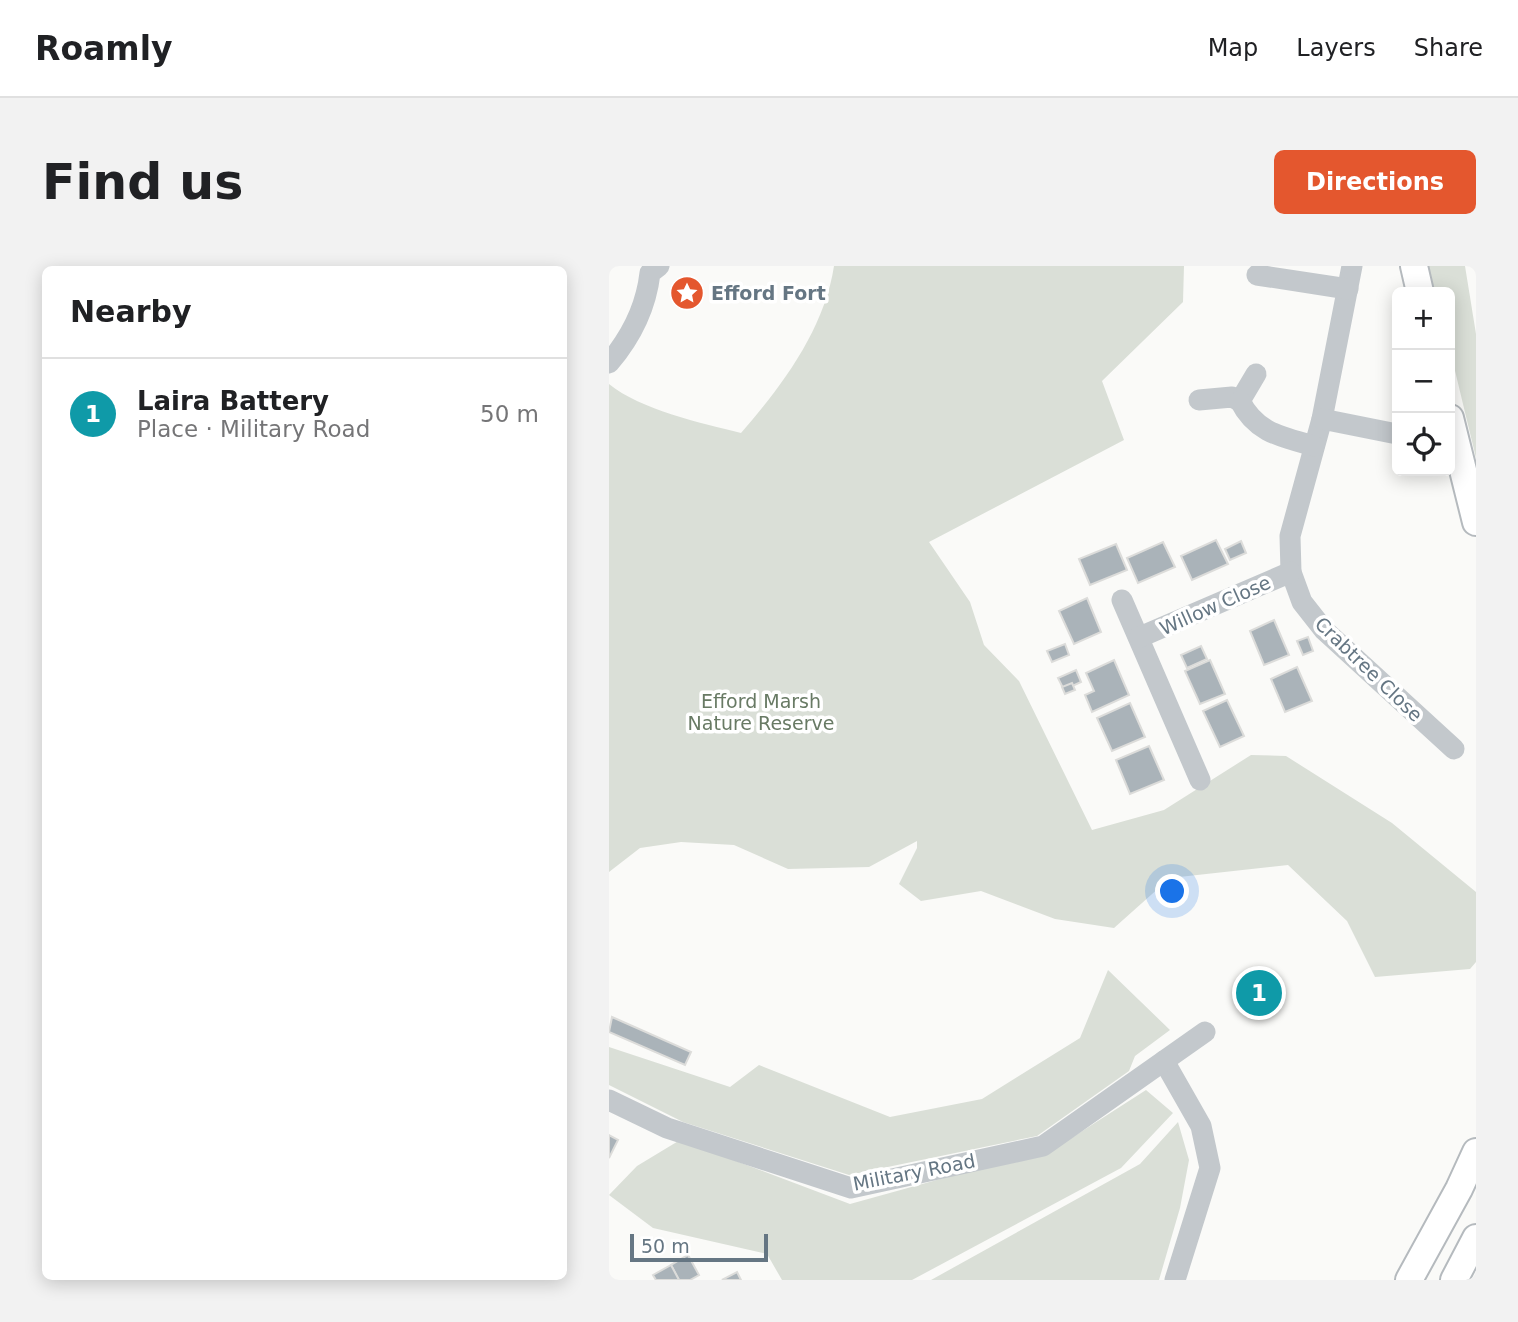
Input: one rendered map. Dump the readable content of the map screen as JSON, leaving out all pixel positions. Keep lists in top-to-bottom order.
{
  "streets": {
    "street": ["Willow Close", "Crabtree Close", "Military Road"]
  },
  "crossings": [
    ["Willow Close", "Crabtree Close"]
  ],
  "parks": ["Efford Marsh Nature Reserve"],
  "places": {
    "place": ["Efford Fort"]
  },
  "scale_bar": "50 m",
  "page": {
    "header": "Roamly",
    "nav": ["Map", "Layers", "Share"],
    "buttons": "Directions",
    "title": "Find us",
    "heading": "Nearby",
    "map_buttons": ["+", "−"],
    "list": [
      {
        "mark": "1",
        "name": "Laira Battery",
        "note": "Place · Military Road",
        "value": "50 m"
      }
    ],
    "pins": "1",
    "scale": "50 m"
  }
}
